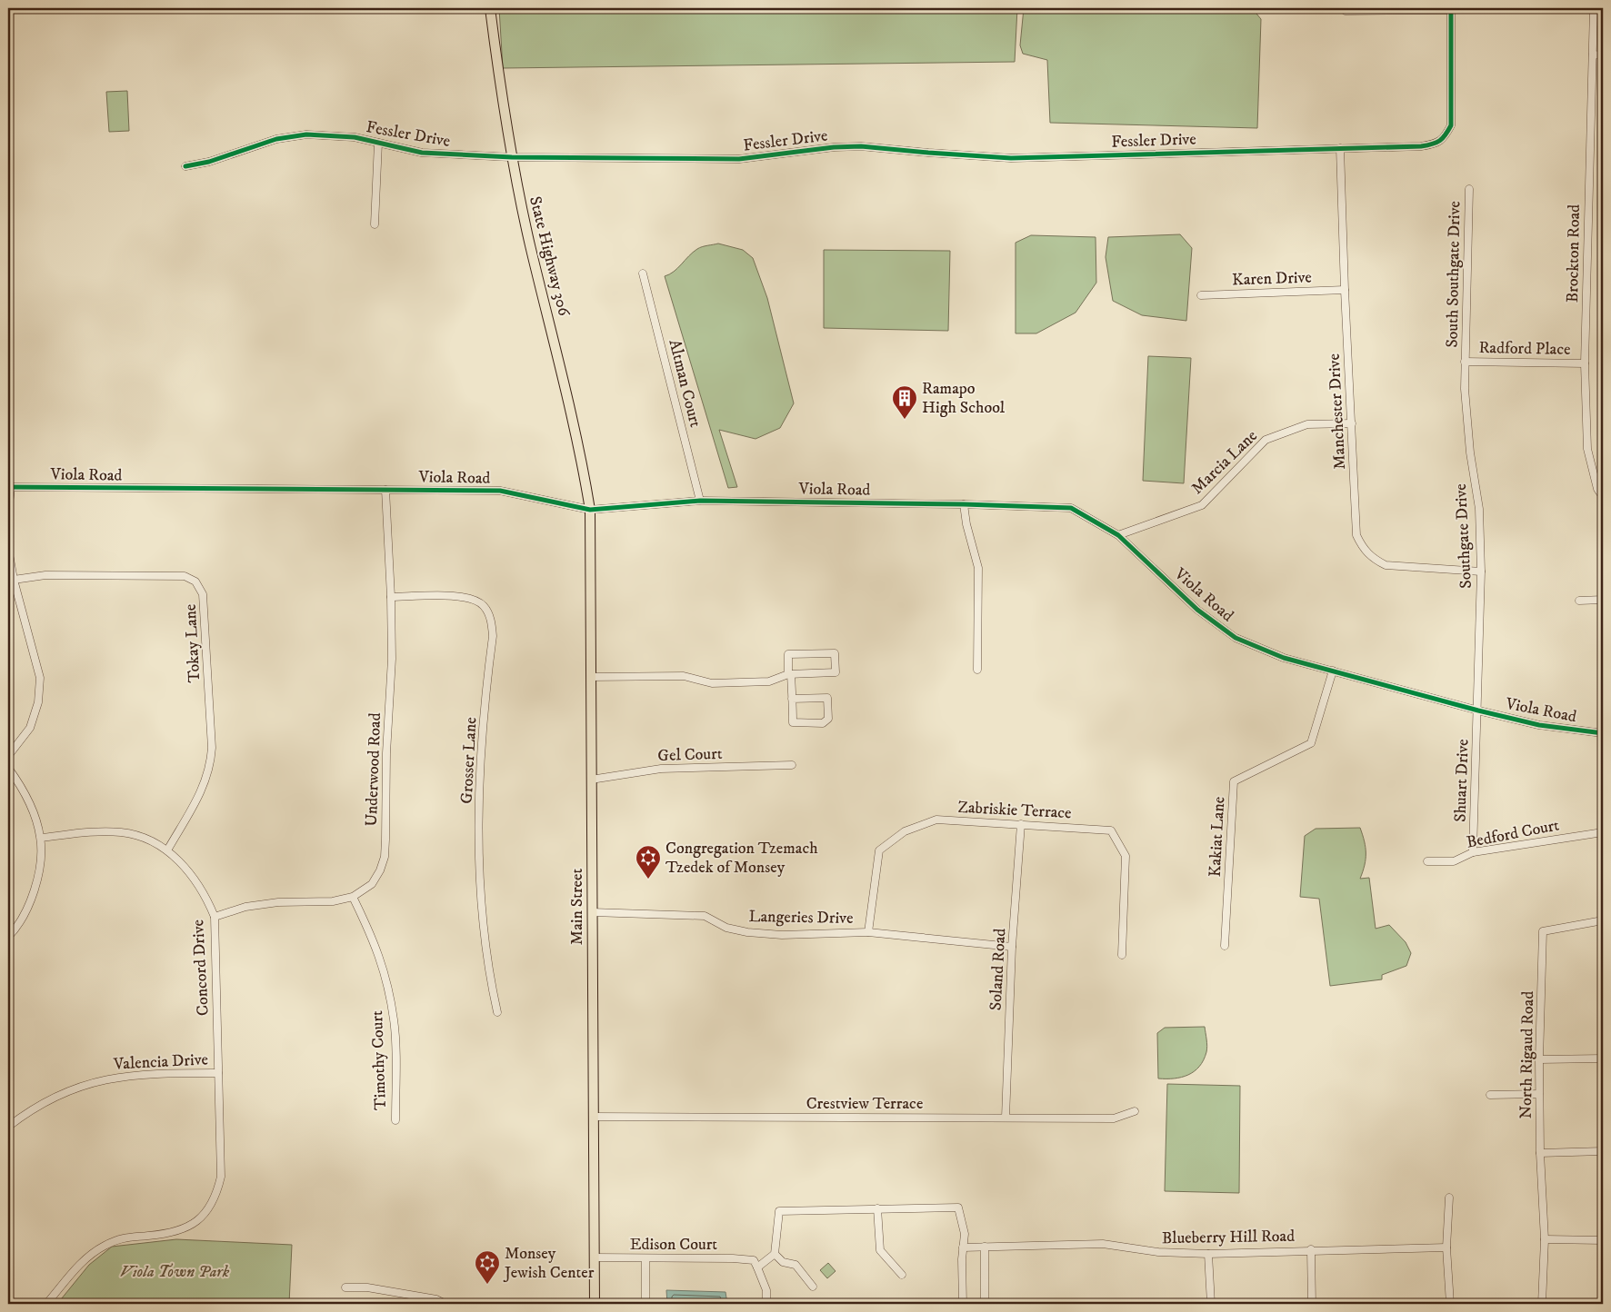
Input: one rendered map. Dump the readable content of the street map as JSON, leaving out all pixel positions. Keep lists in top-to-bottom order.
{
  "streets": {
    "main road": ["State Highway 306", "Main Street"],
    "street": [
      "Fessler Drive",
      "Brockton Road",
      "South Southgate Drive",
      "Karen Drive",
      "Radford Place",
      "Altman Court",
      "Manchester Drive",
      "Marcia Lane",
      "Viola Road",
      "Southgate Drive",
      "Tokay Lane",
      "Gel Court",
      "Grosser Lane",
      "Underwood Road",
      "Shuart Drive",
      "Zabriskie Terrace",
      "Bedford Court",
      "Kakiat Lane",
      "Langeries Drive",
      "Concord Drive",
      "Soland Road",
      "North Rigaud Road",
      "Timothy Court",
      "Valencia Drive",
      "Crestview Terrace",
      "Blueberry Hill Road",
      "Edison Court"
    ]
  },
  "crossings": [
    ["Fessler Drive", "State Highway 306"],
    ["Fessler Drive", "Manchester Drive"],
    ["Brockton Road", "Radford Place"],
    ["State Highway 306", "Viola Road"],
    ["State Highway 306", "Main Street"],
    ["South Southgate Drive", "Radford Place"],
    ["South Southgate Drive", "Southgate Drive"],
    ["Karen Drive", "Manchester Drive"],
    ["Radford Place", "Southgate Drive"],
    ["Altman Court", "Viola Road"],
    ["Manchester Drive", "Marcia Lane"],
    ["Manchester Drive", "Southgate Drive"],
    ["Marcia Lane", "Viola Road"],
    ["Viola Road", "Southgate Drive"],
    ["Viola Road", "Underwood Road"],
    ["Viola Road", "Shuart Drive"],
    ["Viola Road", "Kakiat Lane"],
    ["Viola Road", "Main Street"],
    ["Southgate Drive", "Shuart Drive"],
    ["Tokay Lane", "Concord Drive"],
    ["Gel Court", "Main Street"],
    ["Grosser Lane", "Underwood Road"],
    ["Underwood Road", "Concord Drive"],
    ["Underwood Road", "Timothy Court"],
    ["Shuart Drive", "Bedford Court"],
    ["Zabriskie Terrace", "Langeries Drive"],
    ["Zabriskie Terrace", "Soland Road"],
    ["Main Street", "Langeries Drive"],
    ["Main Street", "Crestview Terrace"],
    ["Main Street", "Edison Court"],
    ["Langeries Drive", "Soland Road"],
    ["Concord Drive", "Valencia Drive"],
    ["Soland Road", "Crestview Terrace"]
  ],
  "parks": ["Viola Town Park"],
  "places": {
    "building": ["Ramapo High School"],
    "synagogue": ["Congregation Tzemach Tzedek of Monsey", "Monsey Jewish Center"]
  }
}
